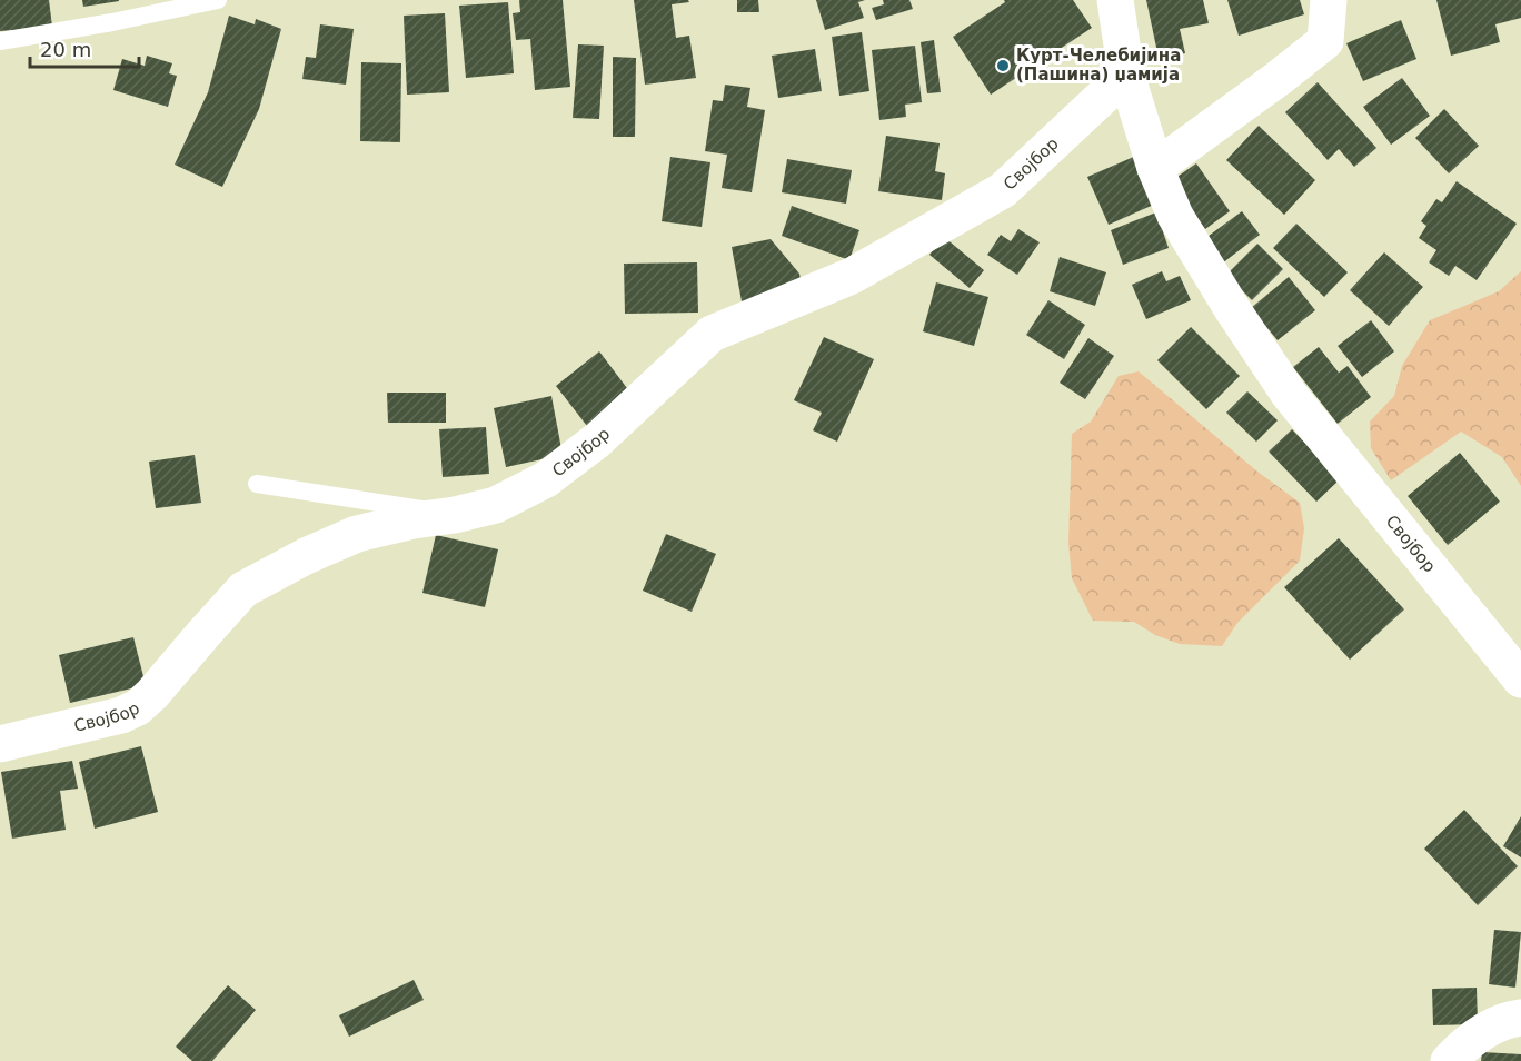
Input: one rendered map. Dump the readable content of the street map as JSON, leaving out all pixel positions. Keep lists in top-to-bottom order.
{
  "streets": {
    "street": ["Својбор"]
  },
  "places": ["Курт-Челебијина (Пашина) џамија"],
  "scale_bar": "20 m"
}
